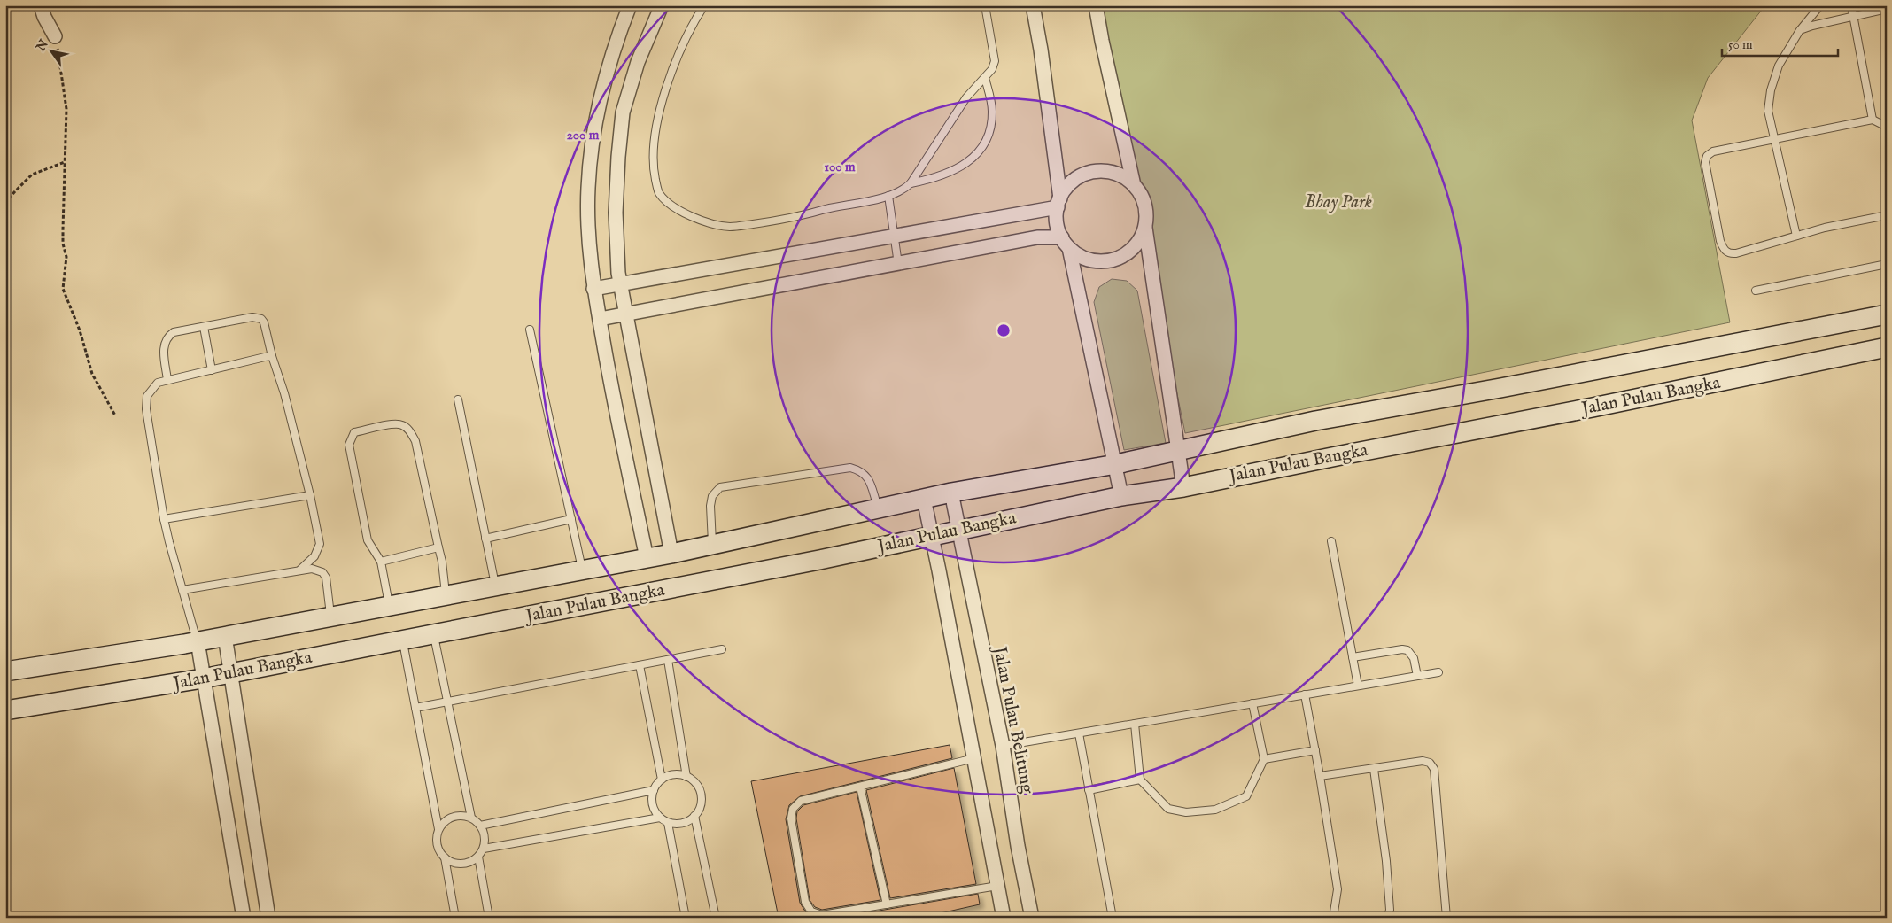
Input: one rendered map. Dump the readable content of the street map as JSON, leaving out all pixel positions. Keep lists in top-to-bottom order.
{
  "streets": {
    "main road": ["Jalan Pulau Bangka"],
    "street": ["Jalan Pulau Belitung"]
  },
  "crossings": [
    ["Jalan Pulau Bangka", "Jalan Pulau Belitung"]
  ],
  "parks": ["Bhay Park"],
  "scale_bar": "50 m",
  "north": "top left",
  "rings": ["200 m", "100 m"]
}
